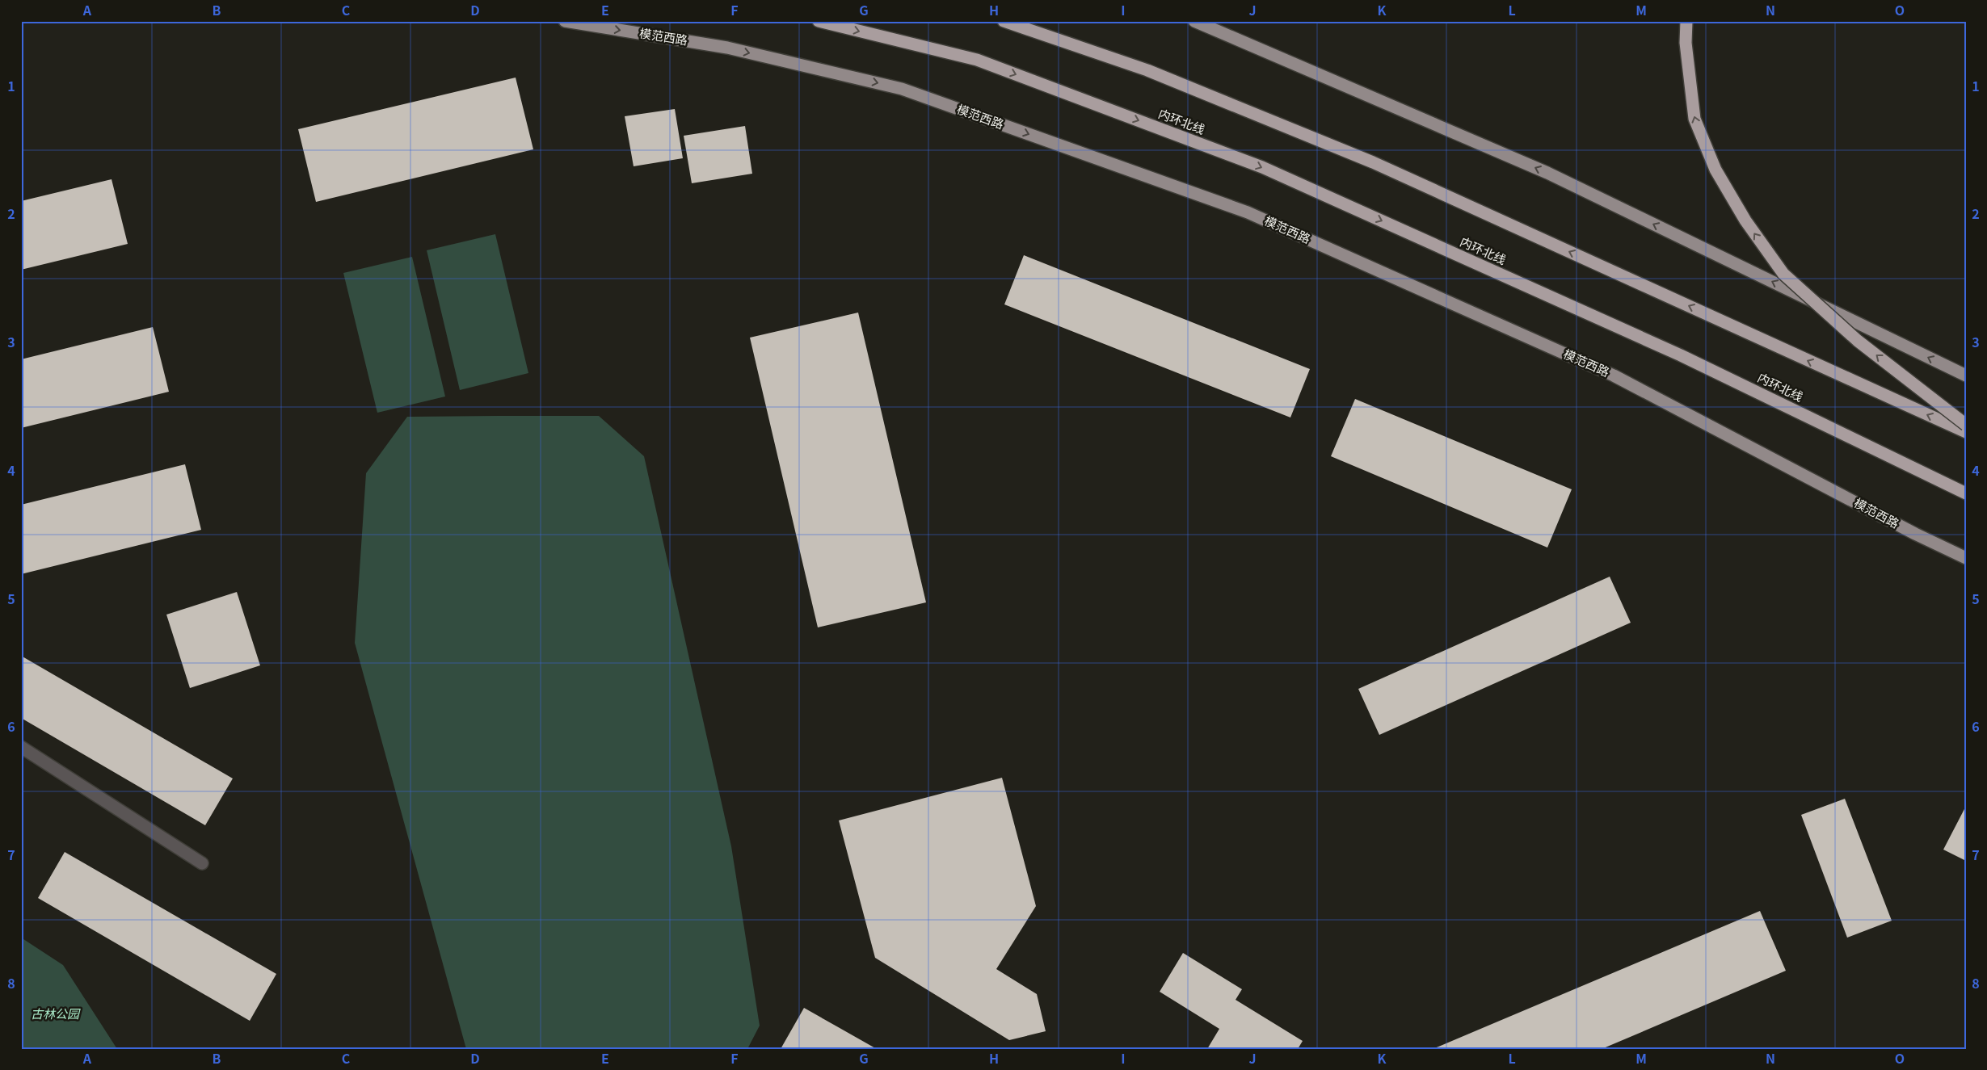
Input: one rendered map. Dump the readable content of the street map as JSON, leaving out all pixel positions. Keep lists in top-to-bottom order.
{
  "streets": {
    "highway": ["内环北线"],
    "main road": ["模范西路"]
  },
  "one_way": ["模范西路"],
  "parks": ["古林公园"],
  "grid": {
    "columns": [
      "A",
      "B",
      "C",
      "D",
      "E",
      "F",
      "G",
      "H",
      "I",
      "J",
      "K",
      "L",
      "M",
      "N",
      "O"
    ],
    "rows": [
      "1",
      "2",
      "3",
      "4",
      "5",
      "6",
      "7",
      "8"
    ]
  }
}
